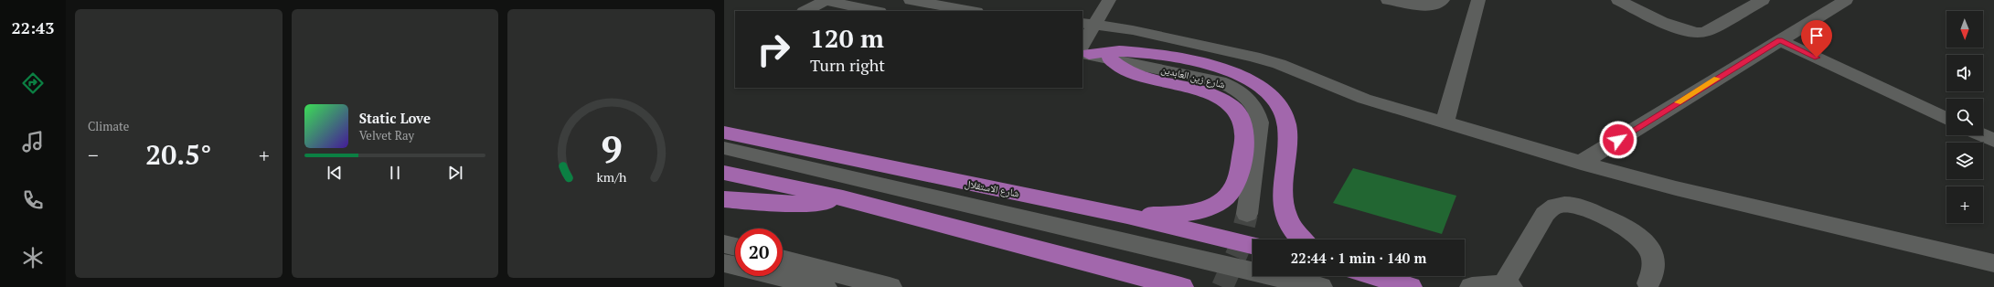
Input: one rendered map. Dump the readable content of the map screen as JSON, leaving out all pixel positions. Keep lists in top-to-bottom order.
{
  "streets": {
    "highway": ["شارع الاستقلال"],
    "street": ["شارع زين العابدين"]
  },
  "north": "bottom",
  "page": {
    "tabs": "22:43",
    "tile": "Climate",
    "map_buttons": "+",
    "turn": ["120 m", "Turn right"],
    "song": ["Static Love", "Velvet Ray"],
    "heat": ["−", "20.5°", "+"],
    "limit": "20",
    "trip": "22:44 · 1 min · 140 m",
    "gauge": ["9", "km/h"]
  }
}
